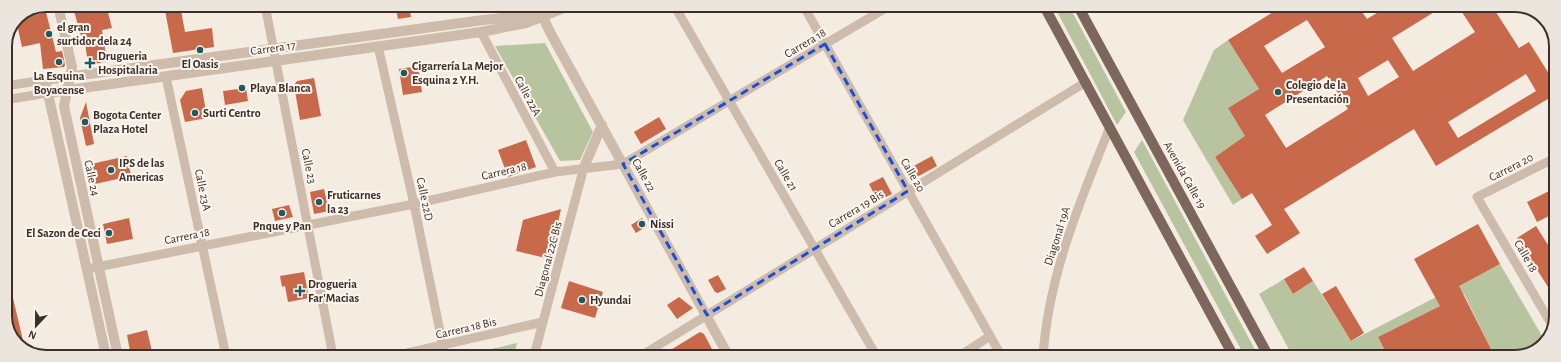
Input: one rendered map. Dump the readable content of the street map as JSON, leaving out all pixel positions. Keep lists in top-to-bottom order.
{
  "streets": {
    "main road": ["Avenida Calle 19"],
    "street": [
      "Carrera 18",
      "Carrera 17",
      "Calle 22A",
      "Calle 23",
      "Carrera 20",
      "Calle 22",
      "Calle 21",
      "Calle 20",
      "Calle 24",
      "Calle 23A",
      "Calle 22D",
      "Carrera 19 Bis",
      "Diagonal 19A",
      "Calle 18",
      "Diagonal 22C Bis",
      "Carrera 18 Bis"
    ]
  },
  "crossings": [
    ["Carrera 18", "Calle 22A"],
    ["Carrera 18", "Calle 23"],
    ["Carrera 18", "Calle 22"],
    ["Carrera 18", "Calle 21"],
    ["Carrera 18", "Calle 20"],
    ["Carrera 18", "Calle 24"],
    ["Carrera 18", "Calle 23A"],
    ["Carrera 18", "Calle 22D"],
    ["Carrera 18", "Diagonal 22C Bis"],
    ["Carrera 17", "Calle 22A"],
    ["Carrera 17", "Calle 23"],
    ["Carrera 17", "Calle 22"],
    ["Carrera 17", "Calle 24"],
    ["Carrera 17", "Calle 23A"],
    ["Carrera 17", "Calle 22D"],
    ["Carrera 20", "Calle 18"],
    ["Calle 22", "Carrera 19 Bis"],
    ["Calle 21", "Carrera 19 Bis"],
    ["Calle 20", "Carrera 19 Bis"],
    ["Calle 22D", "Carrera 18 Bis"],
    ["Diagonal 22C Bis", "Carrera 18 Bis"]
  ],
  "places": {
    "other": [
      "el gran surtidor dela 24",
      "El Oasis",
      "La Esquina Boyacense",
      "Cigarrería La Mejor Esquina 2 Y.H.",
      "Playa Blanca",
      "Colegio de la Presentación",
      "Surti Centro",
      "Bogota Center Plaza Hotel",
      "IPS de las Americas",
      "Fruticarnes la 23",
      "Pnque y Pan",
      "Nissi",
      "El Sazon de Ceci",
      "Hyundai"
    ],
    "health": ["Drugueria Hospitalaria", "Drogueria Far'Macias"]
  },
  "north": "bottom"
}
